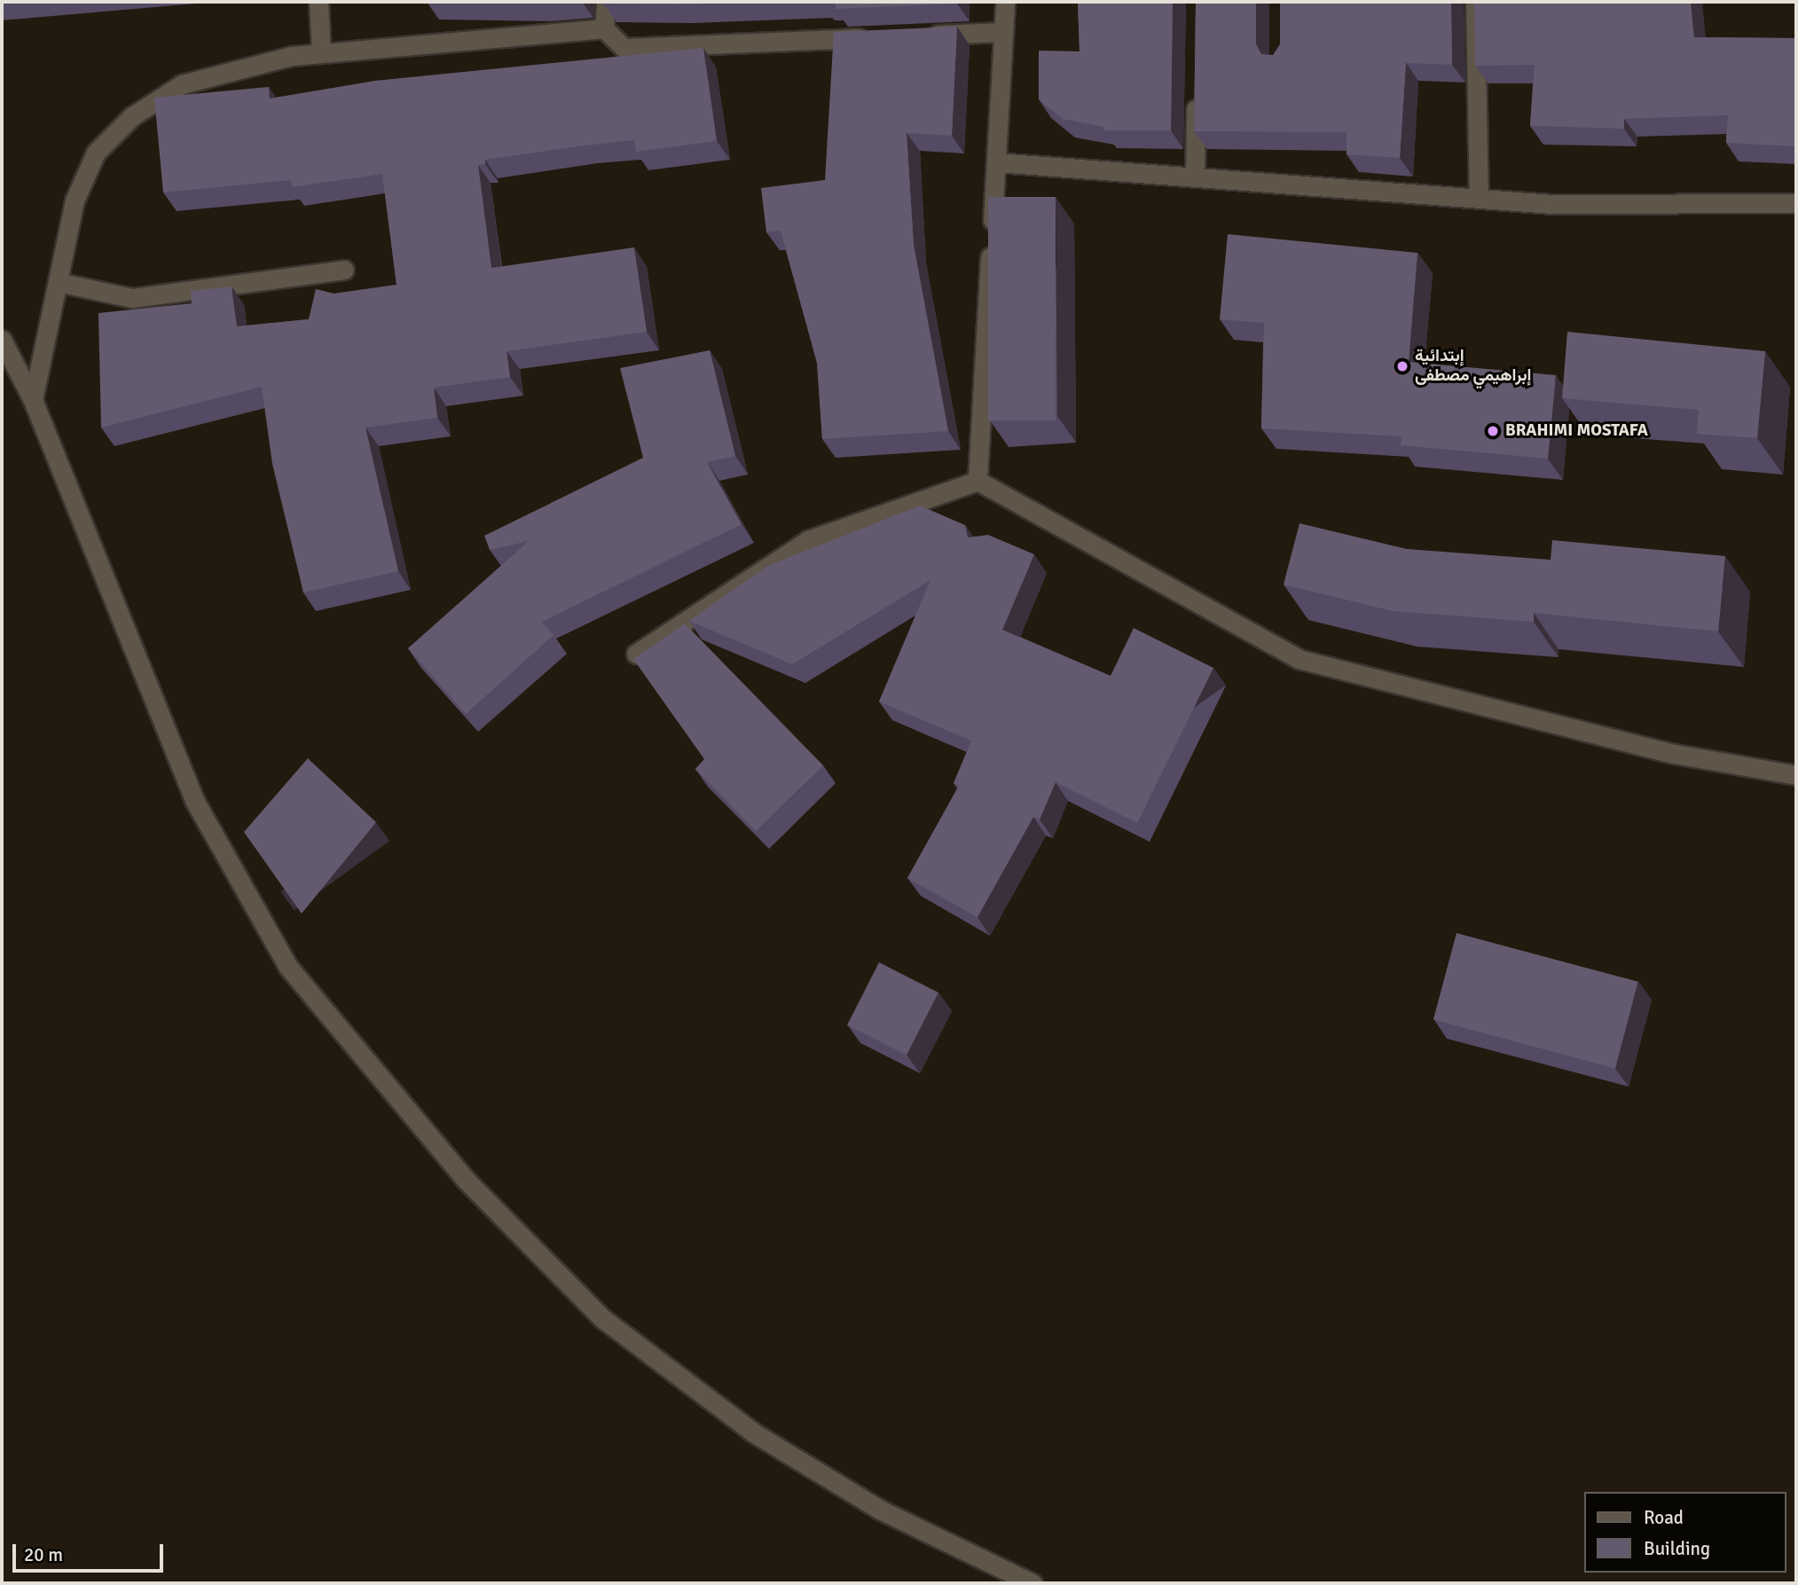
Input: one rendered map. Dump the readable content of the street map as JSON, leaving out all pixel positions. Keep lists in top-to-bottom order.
{
  "places": ["إبتدائية إبراهيمي مصطفى", "BRAHIMI MOSTAFA"],
  "legend": ["Road", "Building"],
  "scale_bar": "20 m"
}
